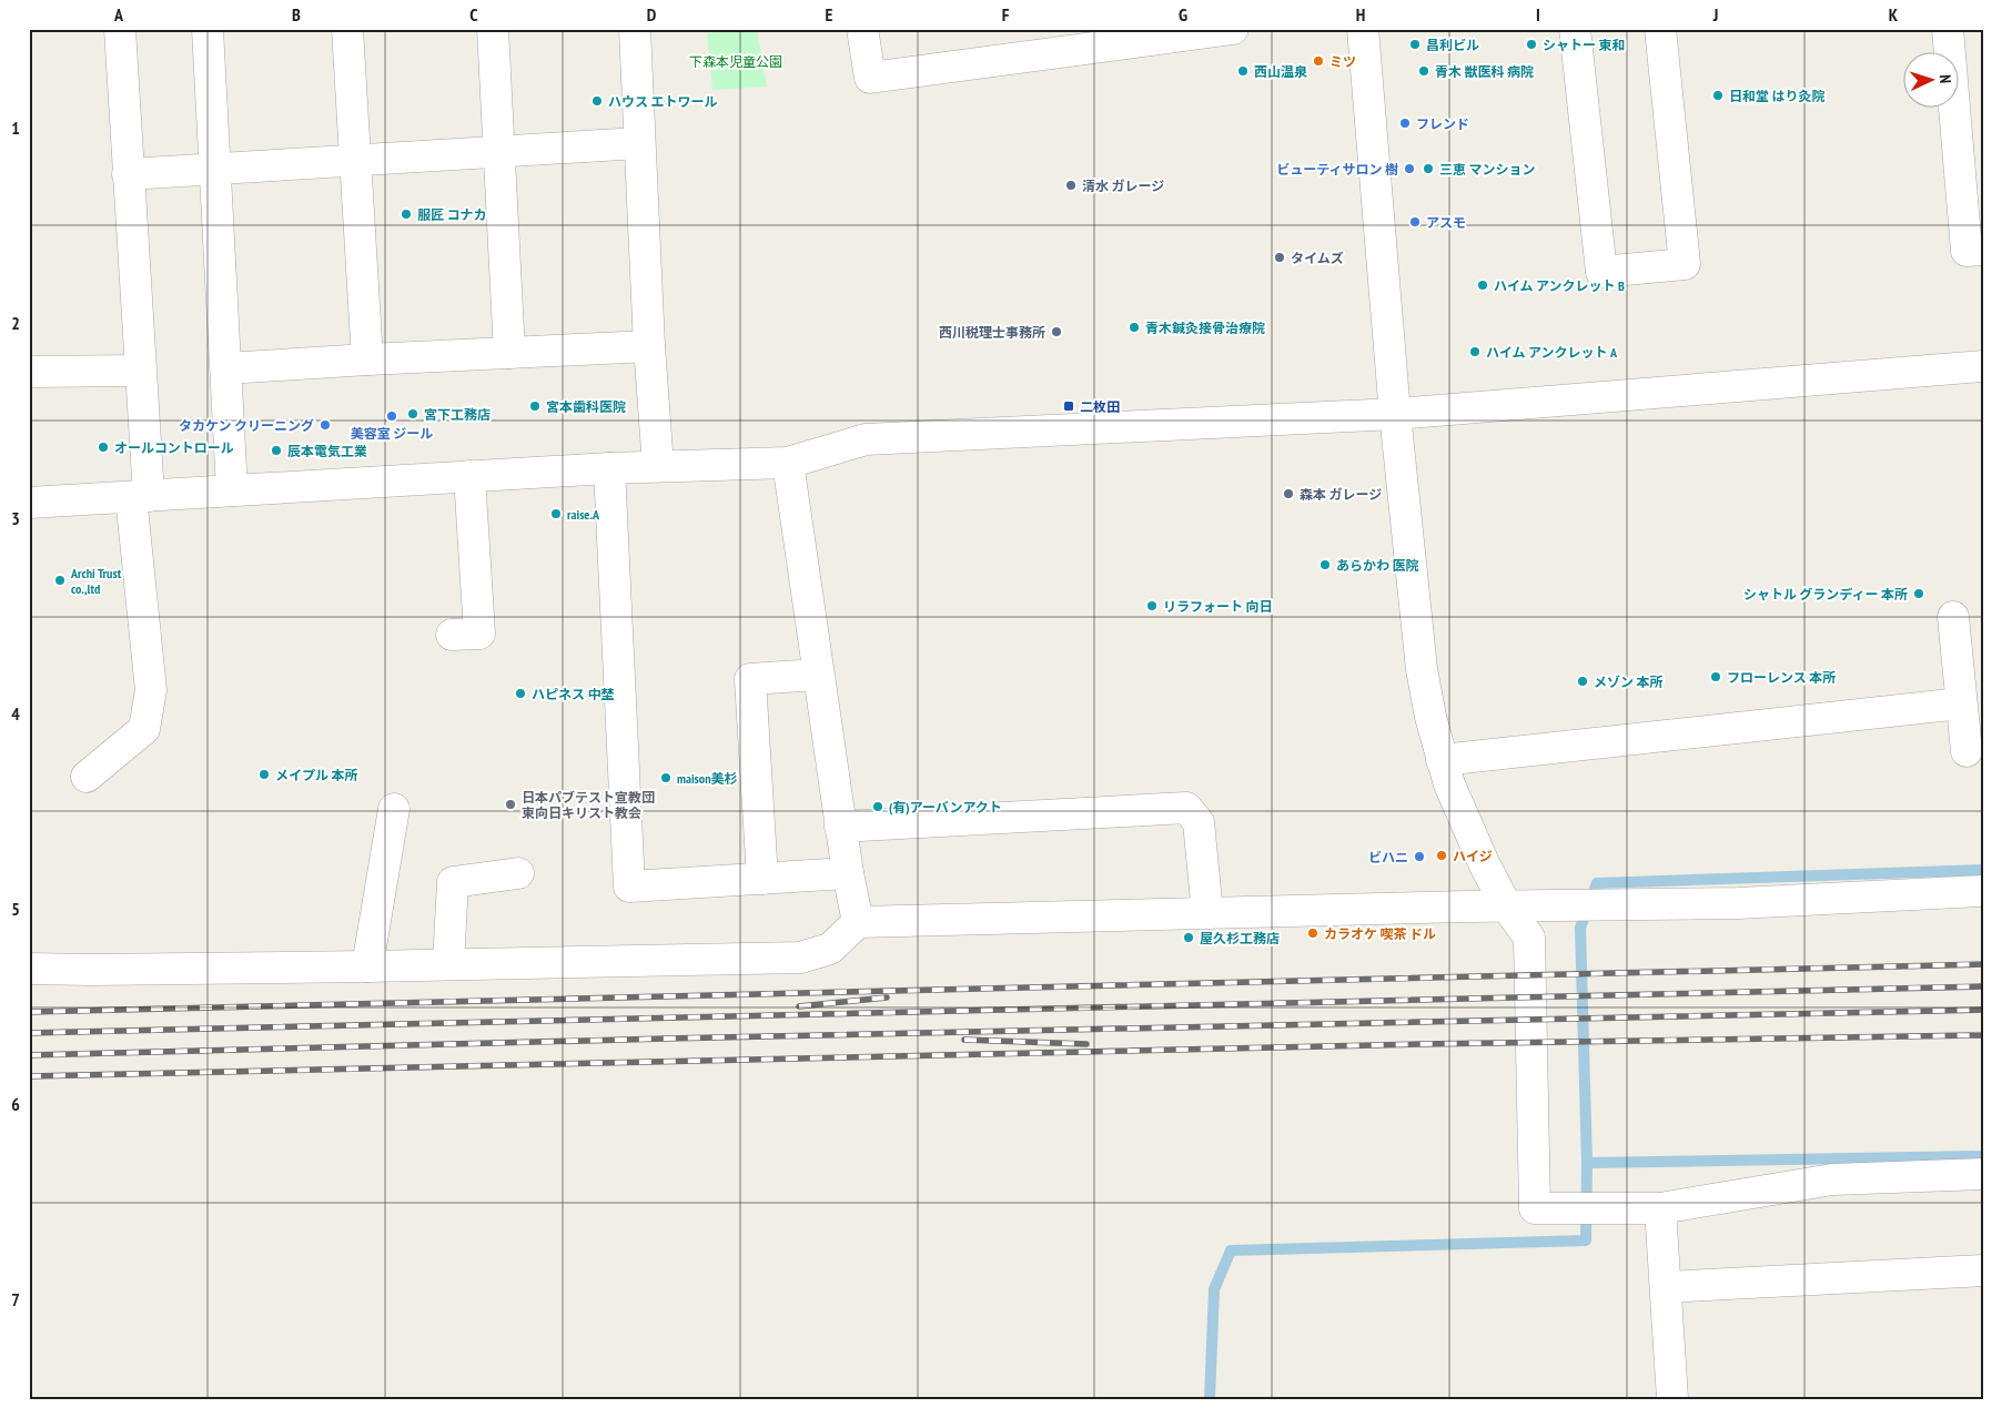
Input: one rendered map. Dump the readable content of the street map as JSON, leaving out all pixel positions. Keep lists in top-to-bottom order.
{
  "parks": ["下森本児童公園"],
  "places": {
    "other": [
      "昌利ビル",
      "シャトー 東和",
      "ミツ",
      "西山温泉",
      "青木 獣医科 病院",
      "日和堂 はり灸院",
      "ハウス エトワール",
      "フレンド",
      "ビューティサロン 樹",
      "三恵 マンション",
      "清水 ガレージ",
      "服匠 コナカ",
      "アスモ",
      "タイムズ",
      "ハイム アンクレット B",
      "青木鍼灸接骨治療院",
      "西川税理士事務所",
      "ハイム アンクレット A",
      "宮本歯科医院",
      "宮下工務店",
      "美容室 ジール",
      "タカケン クリーニング",
      "オールコントロール",
      "辰本電気工業",
      "森本 ガレージ",
      "raise.A",
      "あらかわ 医院",
      "Archi Trust co.,ltd",
      "シャトル グランディー 本所",
      "リラフォート 向日",
      "フローレンス 本所",
      "メゾン 本所",
      "ハピネス 中埜",
      "メイプル 本所",
      "maison美杉",
      "日本パブテスト宣教団 東向日キリスト教会",
      "(有)アーバンアクト",
      "ハイジ",
      "ビハニ",
      "カラオケ 喫茶 ドル",
      "屋久杉工務店"
    ],
    "transit": ["二枚田"]
  },
  "north": "right",
  "grid": {
    "columns": [
      "A",
      "B",
      "C",
      "D",
      "E",
      "F",
      "G",
      "H",
      "I",
      "J",
      "K"
    ],
    "rows": [
      "1",
      "2",
      "3",
      "4",
      "5",
      "6",
      "7"
    ]
  }
}
